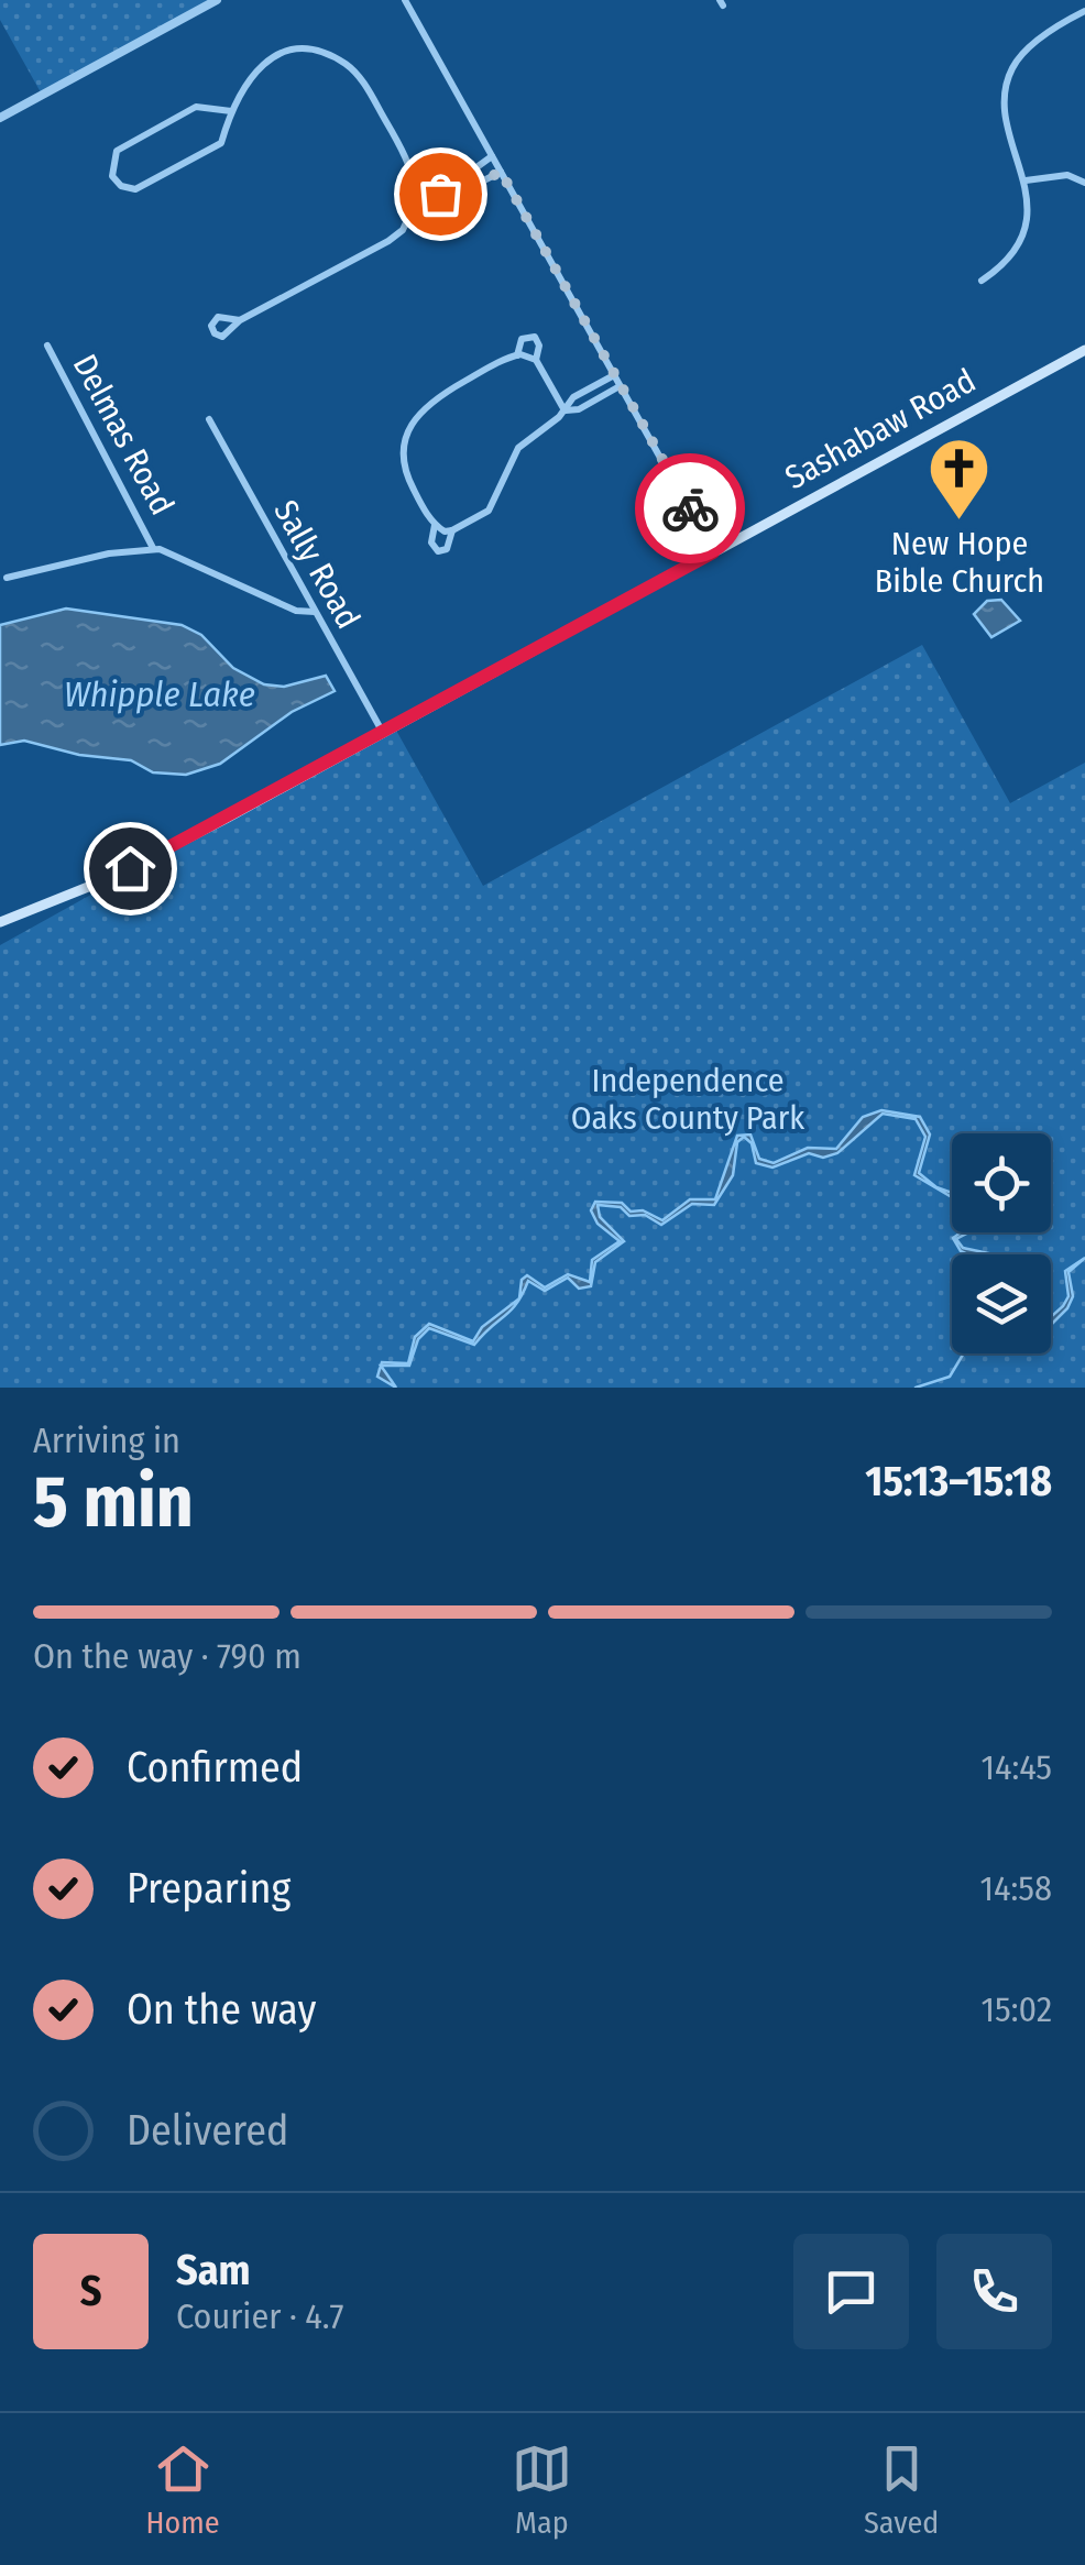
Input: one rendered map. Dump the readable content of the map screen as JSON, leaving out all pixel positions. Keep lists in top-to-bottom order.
{
  "streets": {
    "main road": ["Sashabaw Road"],
    "street": ["Delmas Road", "Sally Road"]
  },
  "crossings": [
    ["Sashabaw Road", "Sally Road"]
  ],
  "water": ["Whipple Lake"],
  "parks": ["Independence Oaks County Park"],
  "places": {
    "church": ["New Hope Bible Church"]
  },
  "page": {
    "heading": ["5 min", "Arriving in", "15:13–15:18"],
    "panel": ["Sam", "Courier · 4.7"],
    "bar": "On the way · 790 m",
    "list": [
      ["Confirmed", "14:45"],
      ["Preparing", "14:58"],
      ["On the way", "15:02"],
      "Delivered"
    ],
    "round": "S",
    "tabs": ["Home", "Map", "Saved"]
  }
}
